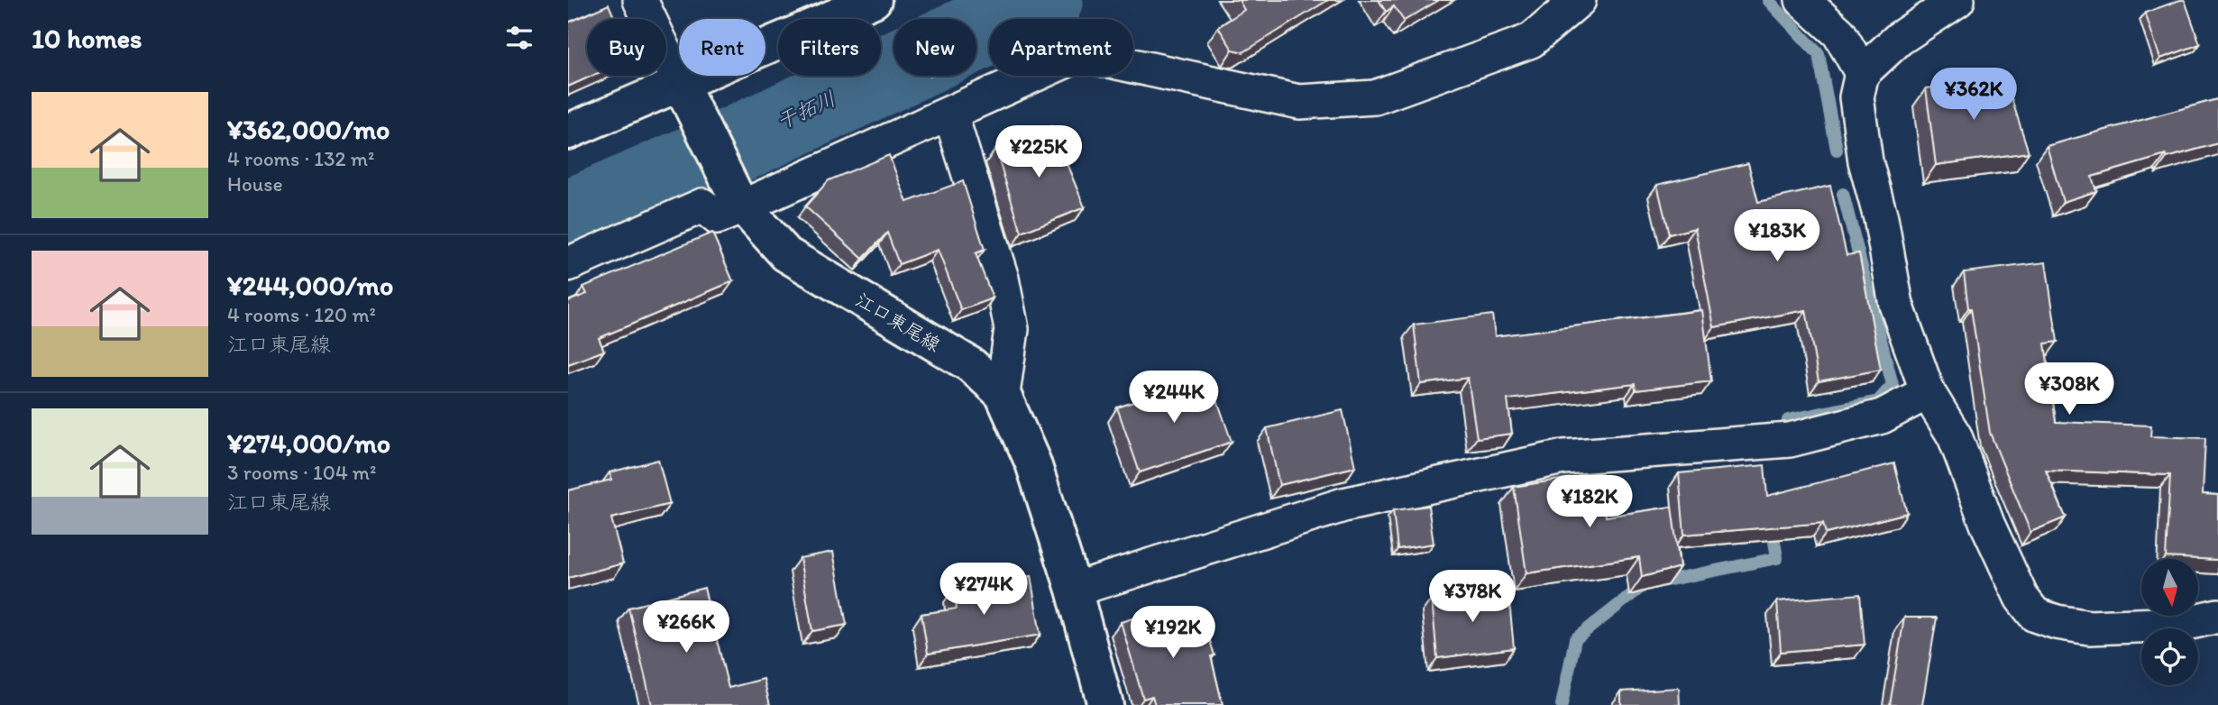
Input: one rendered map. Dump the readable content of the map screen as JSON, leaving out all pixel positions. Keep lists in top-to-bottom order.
{
  "streets": {
    "main road": ["江口東尾線"]
  },
  "water": ["干拓川"],
  "north": "bottom",
  "page": {
    "heading": "10 homes",
    "chip": [
      "Buy",
      "Rent",
      "Filters",
      "New",
      "Apartment"
    ],
    "price": [
      "¥362K",
      "¥225K",
      "¥183K",
      "¥308K",
      "¥244K",
      "¥182K",
      "¥274K",
      "¥378K",
      "¥266K",
      "¥192K"
    ],
    "list": [
      {
        "name": "¥362,000/mo",
        "note": "4 rooms · 132 m² · House"
      },
      {
        "name": "¥244,000/mo",
        "note": "4 rooms · 120 m² · 江口東尾線"
      },
      {
        "name": "¥274,000/mo",
        "note": "3 rooms · 104 m² · 江口東尾線"
      }
    ]
  }
}
